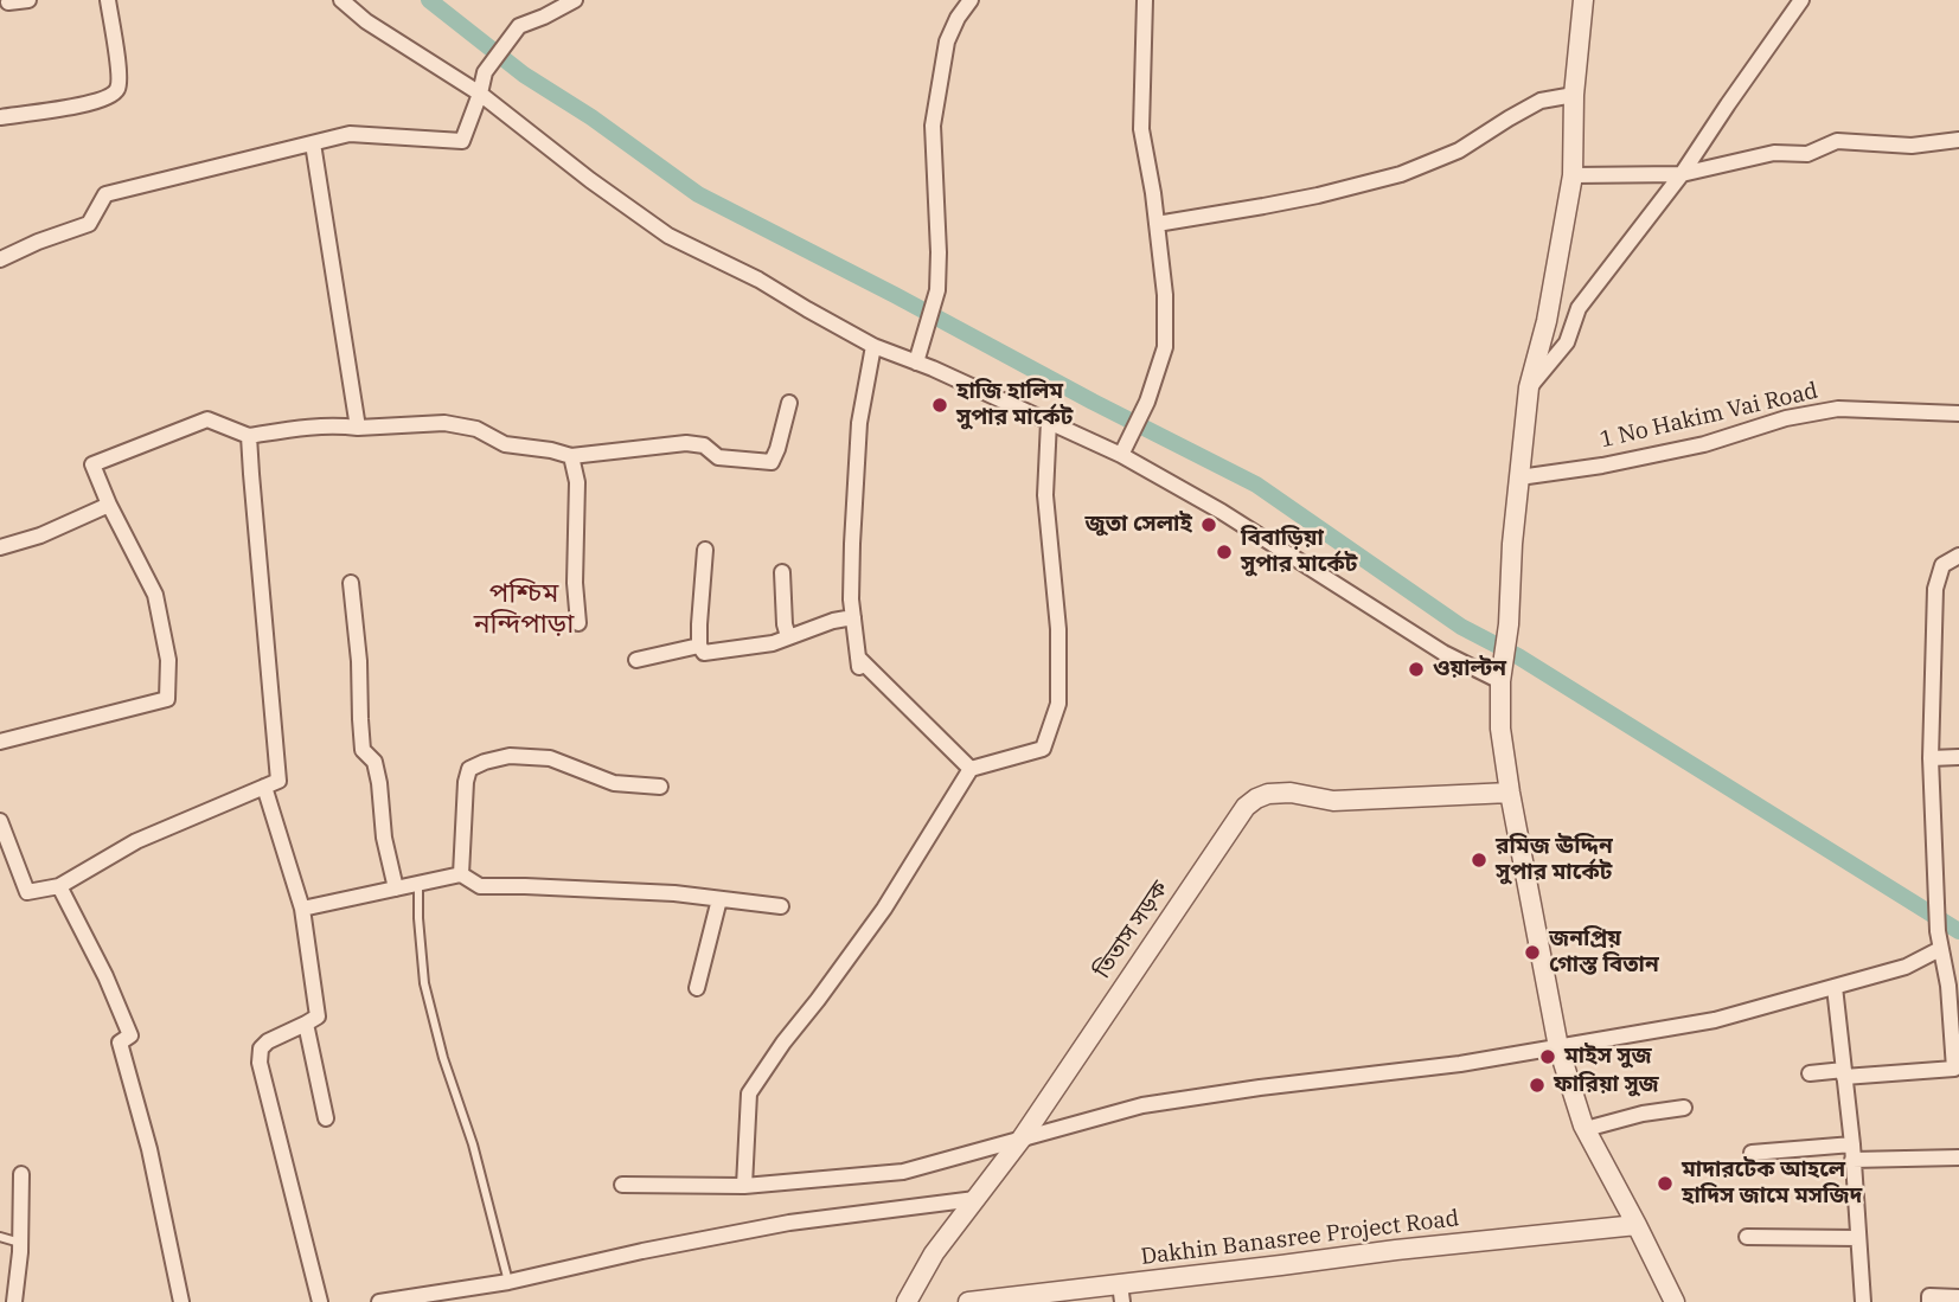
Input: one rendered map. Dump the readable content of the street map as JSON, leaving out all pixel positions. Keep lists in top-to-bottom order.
{
  "streets": {
    "street": ["1 No Hakim Vai Road", "তিতাস সড়ক", "Dakhin Banasree Project Road"]
  },
  "districts": ["পশ্চিম নন্দিপাড়া"],
  "places": [
    "হাজি হালিম সুপার মার্কেট",
    "জুতা সেলাই",
    "বিবাড়িয়া সুপার মার্কেট",
    "ওয়াল্টন",
    "রমিজ ঊদ্দিন সুপার মার্কেট",
    "জনপ্রিয় গোস্ত বিতান",
    "মাইস সুজ",
    "ফারিয়া সুজ",
    "মাদারটেক আহলে হাদিস জামে মসজিদ"
  ]
}
